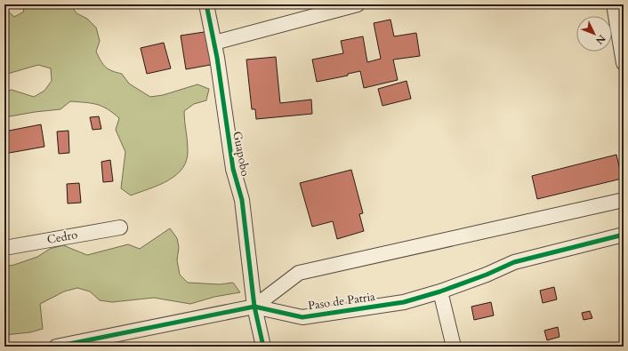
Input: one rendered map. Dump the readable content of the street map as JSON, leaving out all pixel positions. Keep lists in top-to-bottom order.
{
  "streets": {
    "street": ["Guapobo", "Cedro", "Paso de Patria"]
  },
  "crossings": [
    ["Guapobo", "Paso de Patria"]
  ],
  "north": "bottom right"
}
